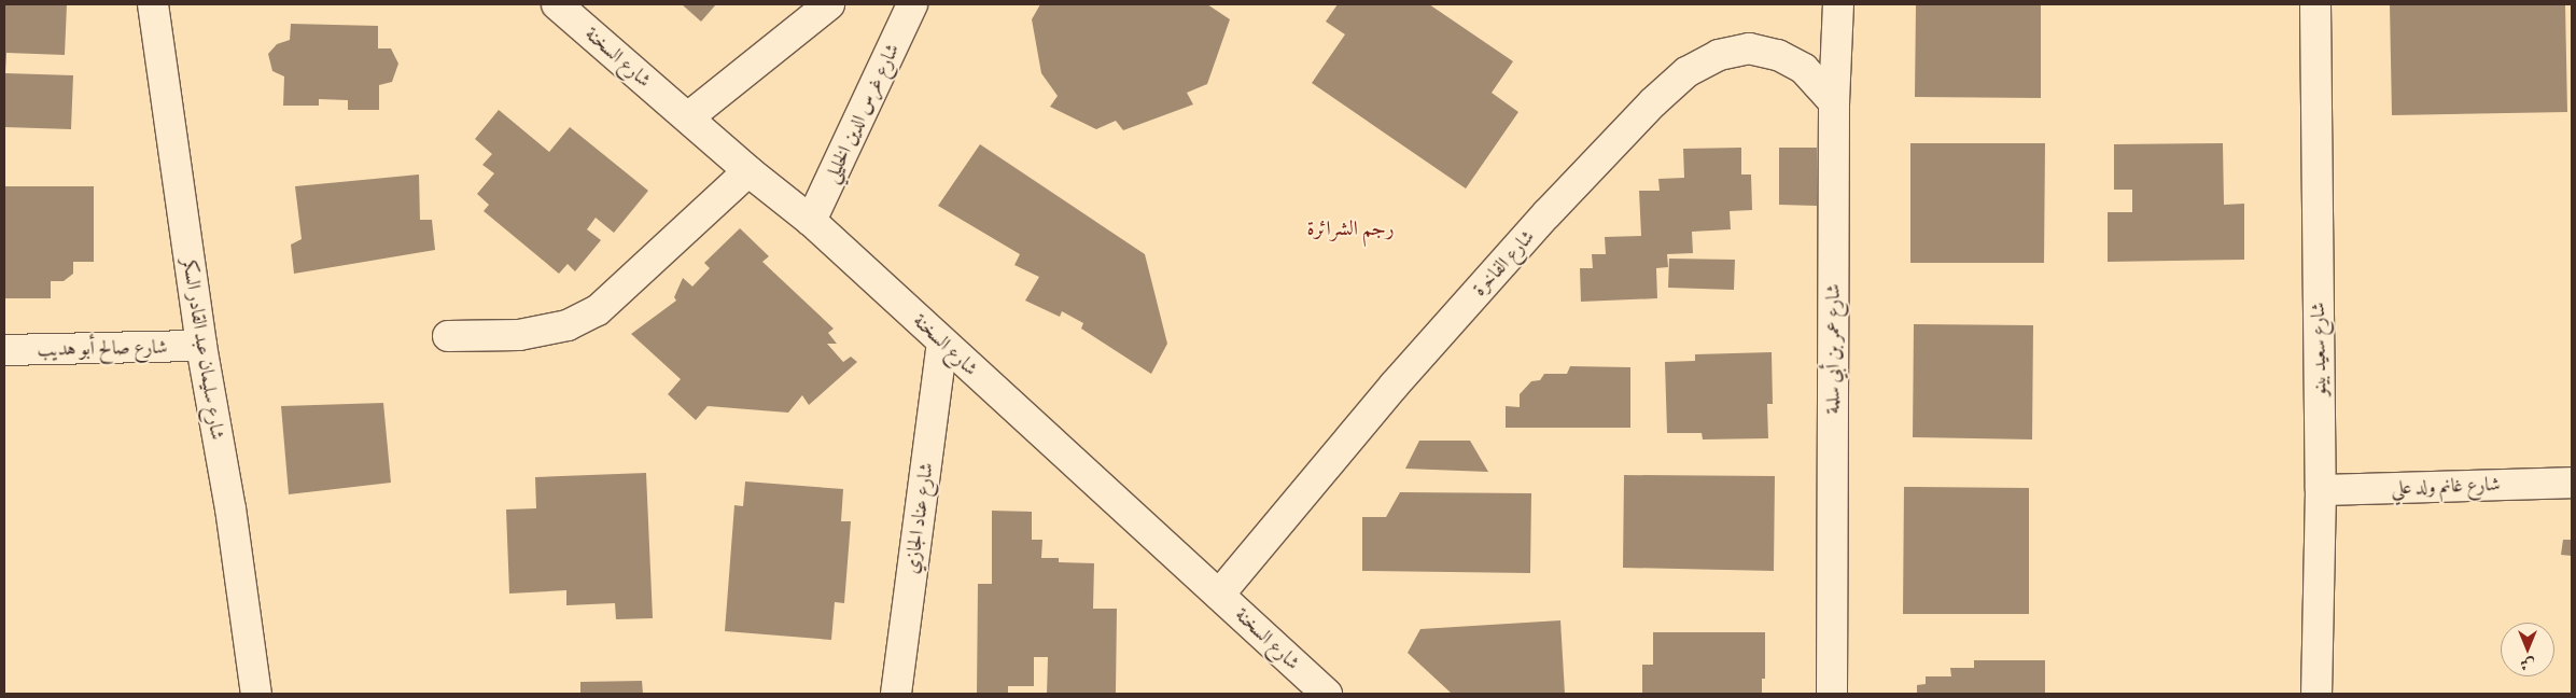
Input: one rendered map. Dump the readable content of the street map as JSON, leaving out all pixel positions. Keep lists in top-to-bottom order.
{
  "streets": {
    "street": [
      "شارع السخنة",
      "شارع غرس الدين الخليلي",
      "شارع الفاخرة",
      "شارع صالح أبو هديب",
      "شارع سليمان عبد القادر السكر",
      "شارع عمر بن أبي سلمة",
      "شارع سعيد بينو",
      "شارع غانم ولد علي",
      "شارع عناد الجازي"
    ]
  },
  "crossings": [
    ["شارع السخنة", "شارع غرس الدين الخليلي"],
    ["شارع السخنة", "شارع الفاخرة"],
    ["شارع السخنة", "شارع عناد الجازي"],
    ["شارع الفاخرة", "شارع عمر بن أبي سلمة"],
    ["شارع صالح أبو هديب", "شارع سليمان عبد القادر السكر"],
    ["شارع سعيد بينو", "شارع غانم ولد علي"]
  ],
  "districts": ["رجم الشرائرة"],
  "north": "bottom"
}
